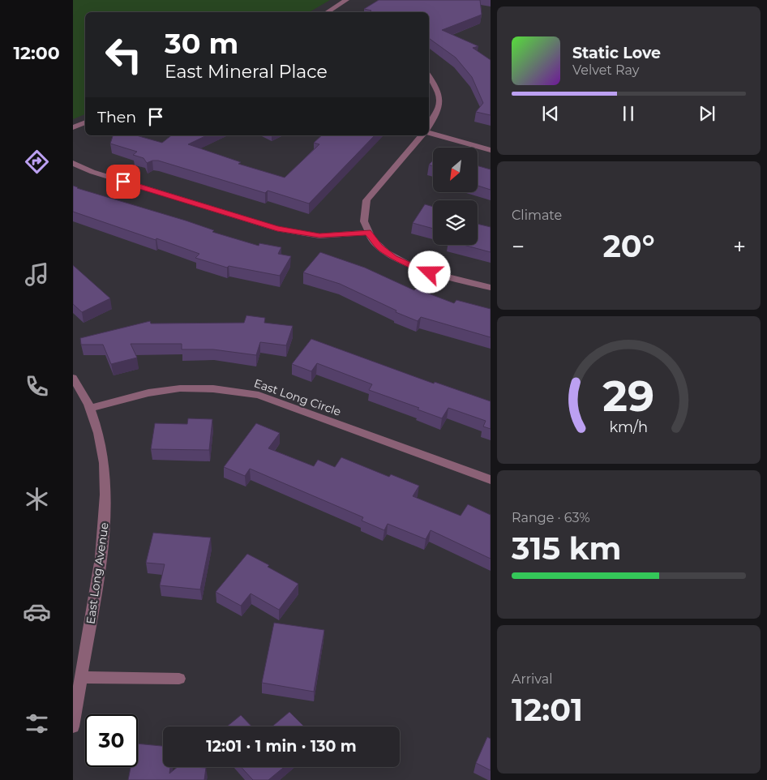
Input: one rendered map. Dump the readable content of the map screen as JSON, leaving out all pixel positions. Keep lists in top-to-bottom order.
{
  "streets": {
    "street": ["East Long Circle", "East Long Avenue"]
  },
  "crossings": [
    ["East Long Circle", "East Long Avenue"]
  ],
  "north": "bottom left",
  "page": {
    "tabs": "12:00",
    "turn": ["30 m", "East Mineral Place"],
    "song": ["Static Love", "Velvet Ray"],
    "then": "Then",
    "tile": [
      "Climate",
      ["Range · 63%", "315 km"],
      ["Arrival", "12:01"]
    ],
    "heat": ["−", "20°", "+"],
    "limit": "30",
    "trip": "12:01 · 1 min · 130 m",
    "gauge": ["29", "km/h"]
  }
}
